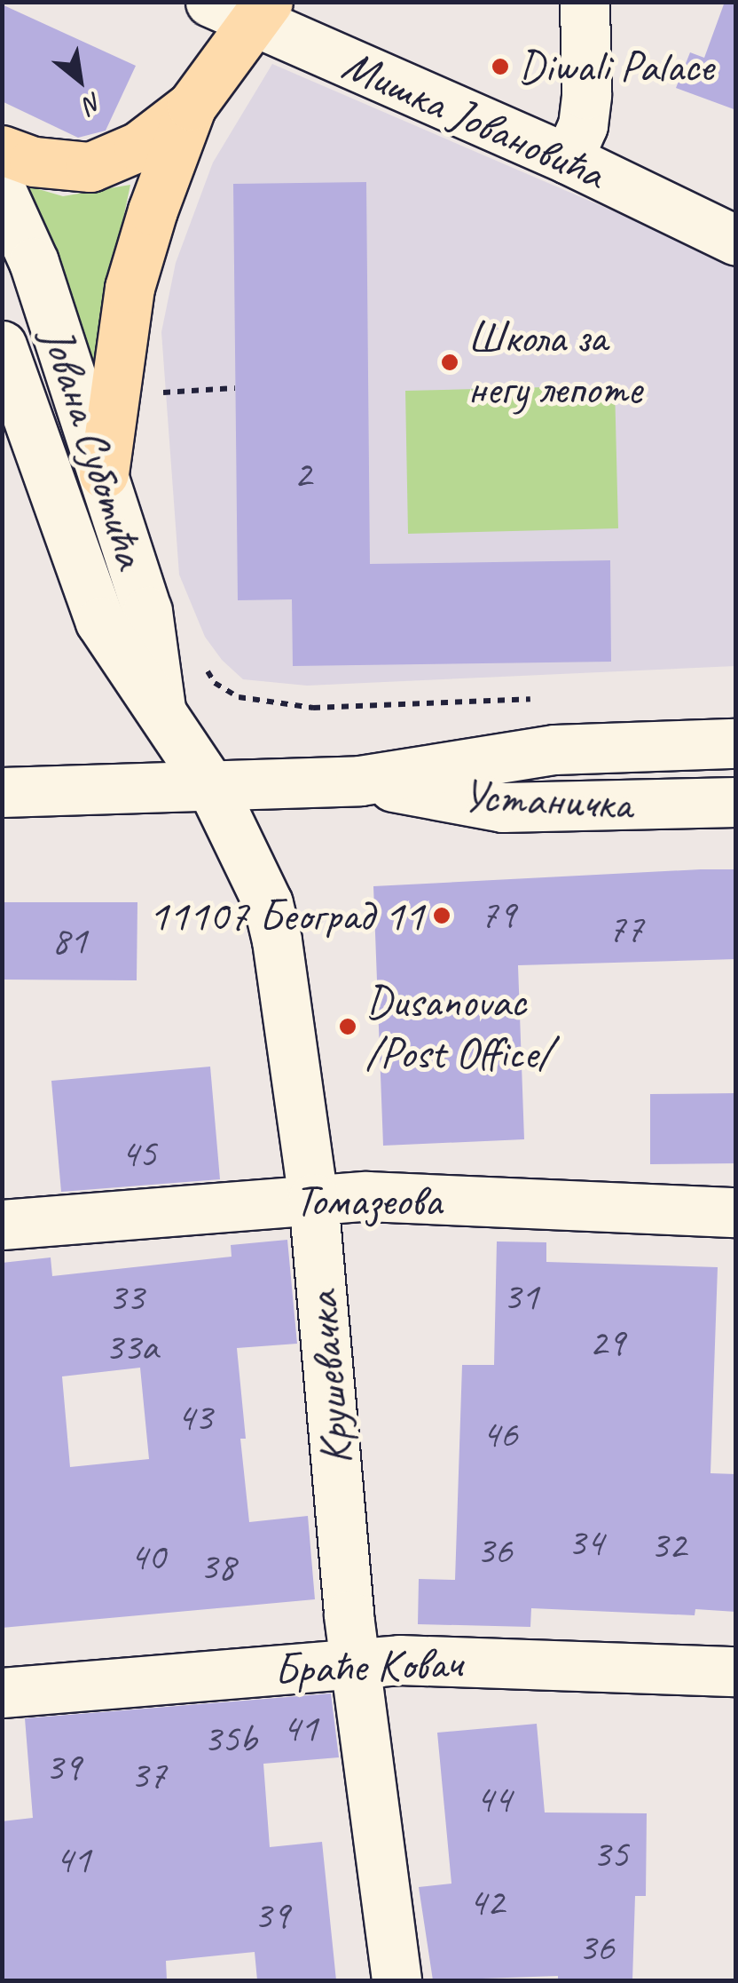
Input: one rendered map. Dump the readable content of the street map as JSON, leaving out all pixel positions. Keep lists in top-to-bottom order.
{
  "streets": {
    "main road": [
      "Мишка Јовановића",
      "Јована Суботића",
      "Устаничка",
      "Томазеова",
      "Крушевачка",
      "Браће Ковач"
    ]
  },
  "crossings": [
    ["Јована Суботића", "Устаничка"],
    ["Јована Суботића", "Крушевачка"],
    ["Устаничка", "Крушевачка"],
    ["Томазеова", "Крушевачка"],
    ["Крушевачка", "Браће Ковач"]
  ],
  "places": [
    "Diwali Palace",
    "Школа за негу лепоте",
    "11107 Београд 11",
    "Dusanovac /Post Office/"
  ],
  "house_numbers": [
    "2",
    "79",
    "77",
    "81",
    "45",
    "31",
    "33",
    "29",
    "33a",
    "43",
    "46",
    "34",
    "32",
    "36",
    "40",
    "38",
    "41",
    "35b",
    "39",
    "37",
    "44",
    "35",
    "41",
    "42",
    "39",
    "36"
  ],
  "north": "bottom right"
}
